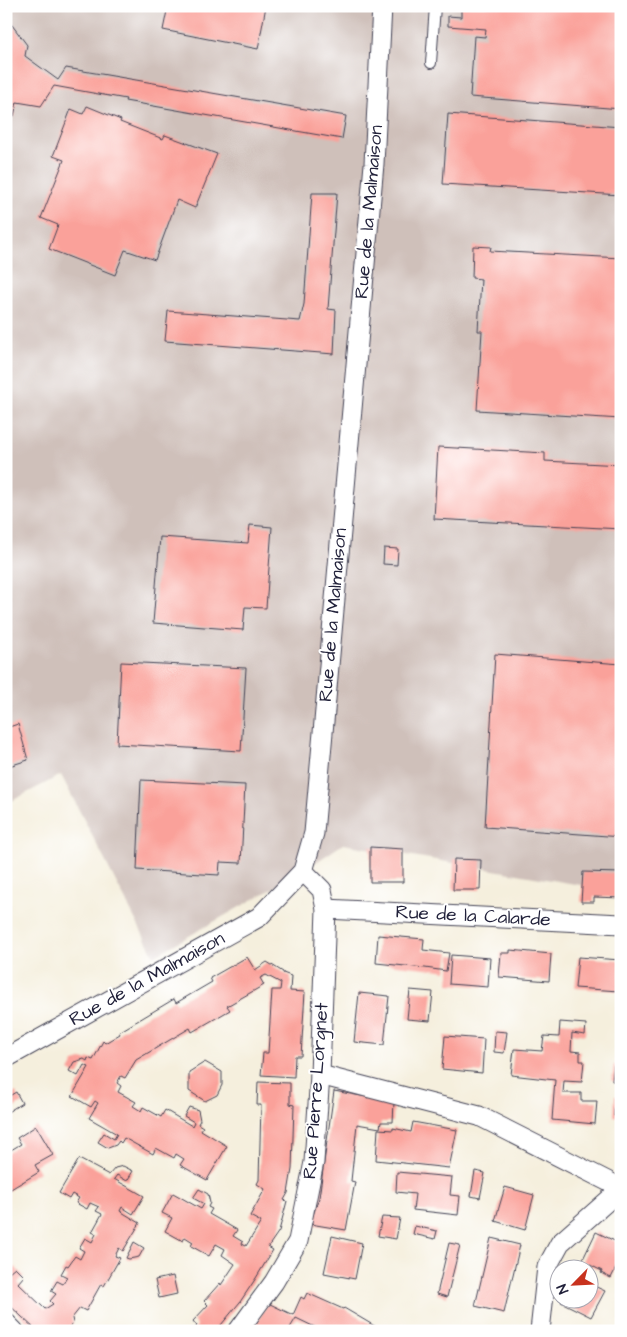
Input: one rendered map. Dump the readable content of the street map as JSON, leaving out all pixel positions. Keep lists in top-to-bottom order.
{
  "streets": {
    "street": ["Rue de la Malmaison", "Rue de la Calarde", "Rue Pierre Lorgnet"]
  },
  "crossings": [
    ["Rue de la Malmaison", "Rue Pierre Lorgnet"],
    ["Rue de la Calarde", "Rue Pierre Lorgnet"]
  ],
  "north": "bottom left"
}
